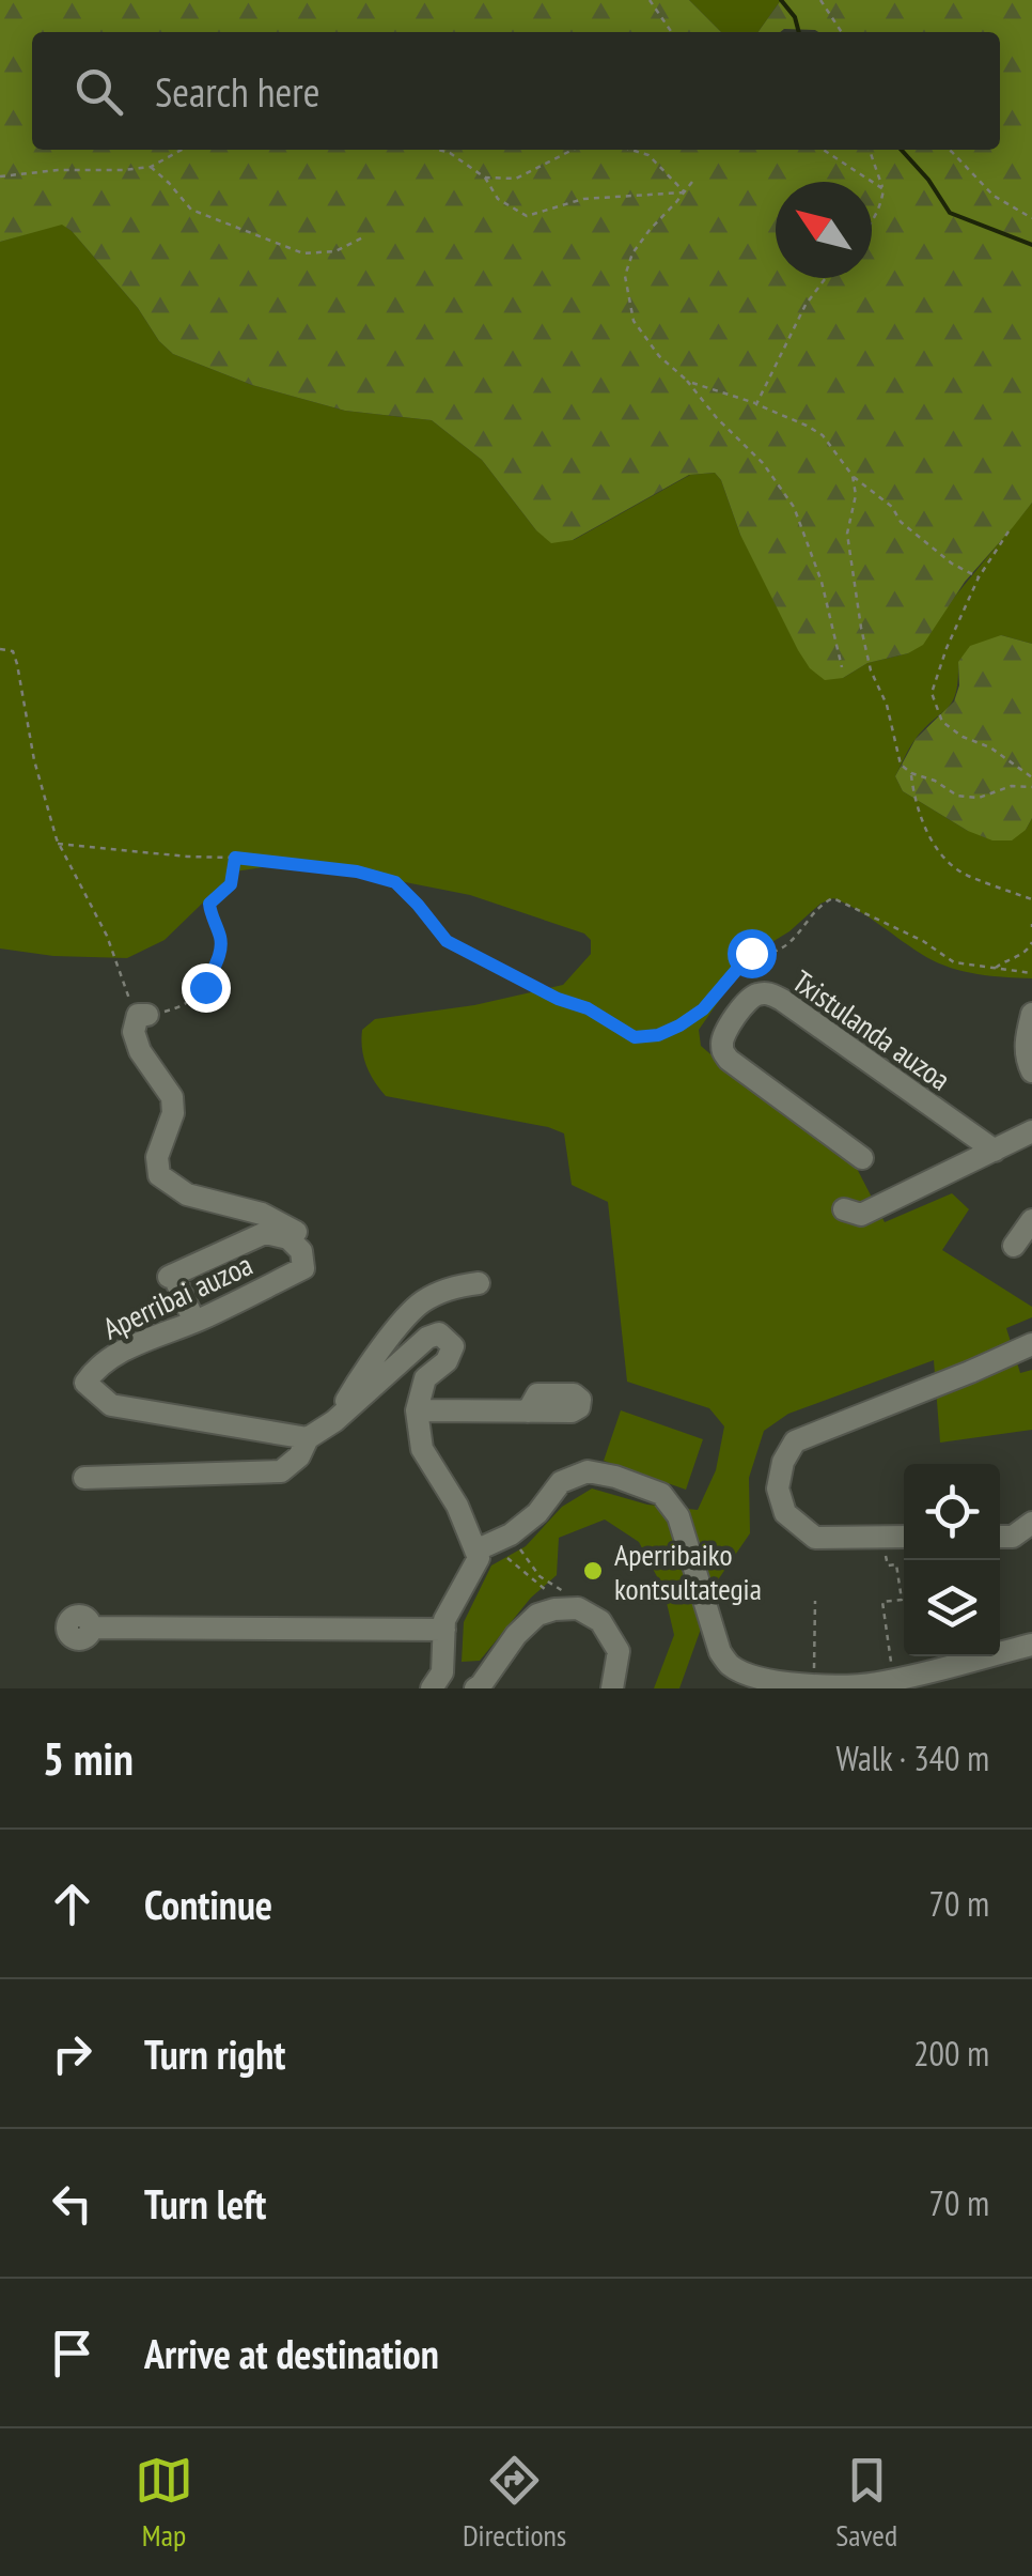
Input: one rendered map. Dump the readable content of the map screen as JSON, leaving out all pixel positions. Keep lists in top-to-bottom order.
{
  "streets": {
    "street": ["Txistulanda auzoa", "Aperribai auzoa"]
  },
  "places": ["Aperribaiko kontsultategia"],
  "north": "top left",
  "page": {
    "search": "Search here",
    "heading": ["5 min", "Walk · 340 m"],
    "list": [
      ["Continue", "70 m"],
      ["Turn right", "200 m"],
      ["Turn left", "70 m"],
      "Arrive at destination"
    ],
    "nav": ["Map", "Directions", "Saved"]
  }
}
